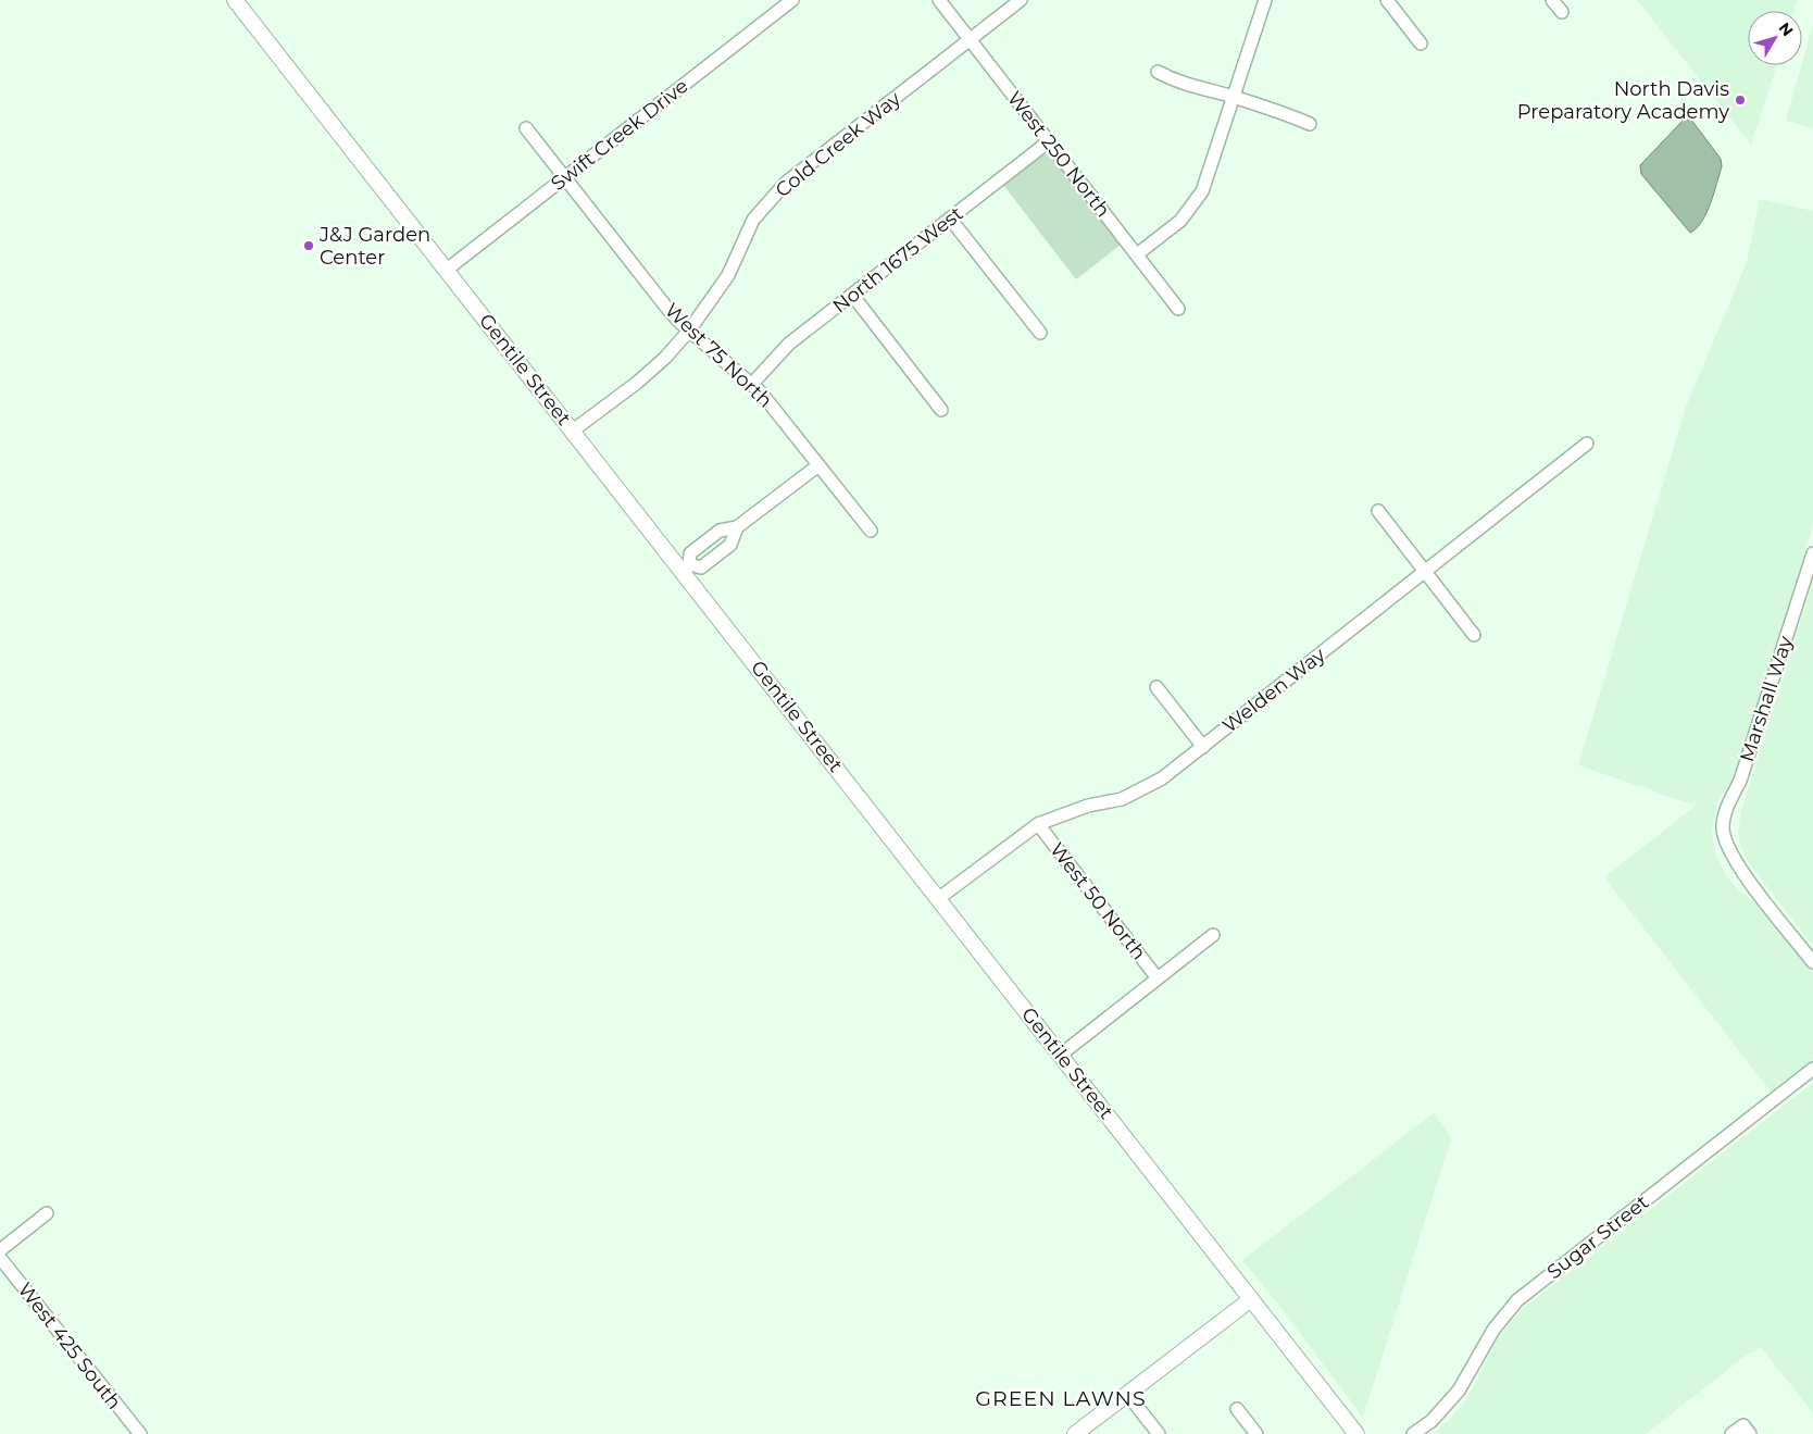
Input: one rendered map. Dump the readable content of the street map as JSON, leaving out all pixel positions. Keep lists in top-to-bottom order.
{
  "streets": {
    "main road": ["Gentile Street"],
    "street": [
      "Swift Creek Drive",
      "Cold Creek Way",
      "West 250 North",
      "North 1675 West",
      "West 75 North",
      "Welden Way",
      "Marshall Way",
      "West 50 North",
      "Sugar Street",
      "West 425 South"
    ]
  },
  "crossings": [
    ["Swift Creek Drive", "West 75 North"],
    ["Swift Creek Drive", "Gentile Street"],
    ["Cold Creek Way", "West 250 North"],
    ["Cold Creek Way", "West 75 North"],
    ["Cold Creek Way", "Gentile Street"],
    ["West 250 North", "North 1675 West"],
    ["North 1675 West", "West 75 North"],
    ["Gentile Street", "Welden Way"],
    ["Welden Way", "West 50 North"]
  ],
  "districts": ["GREEN LAWNS"],
  "places": ["North Davis Preparatory Academy", "J&J Garden Center"],
  "north": "top right"
}
